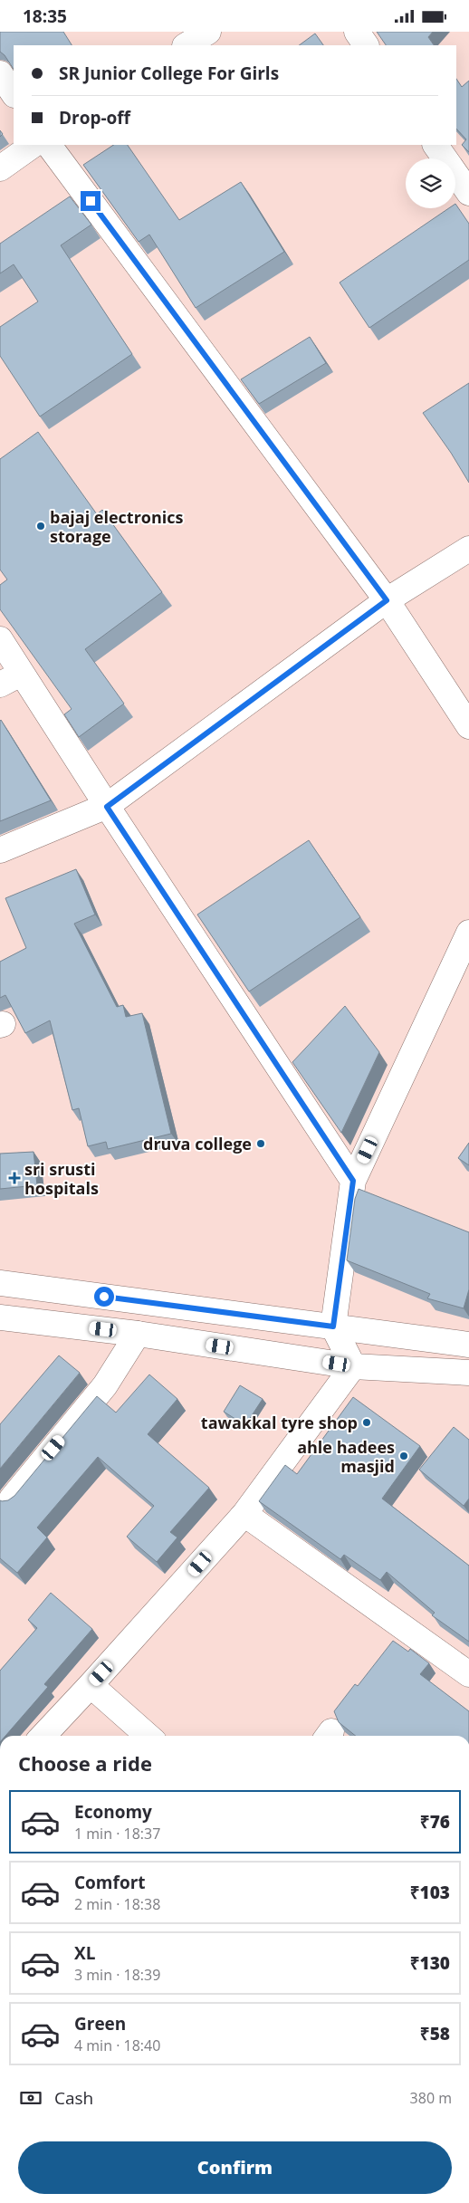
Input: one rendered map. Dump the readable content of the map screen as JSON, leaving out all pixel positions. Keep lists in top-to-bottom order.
{
  "places": {
    "other": [
      "bajaj electronics storage",
      "druva college",
      "tawakkal tyre shop",
      "ahle hadees masjid"
    ],
    "health": ["sri srusti hospitals"]
  },
  "page": {
    "status": "18:35",
    "banner": ["SR Junior College For Girls", "Drop-off"],
    "heading": "Choose a ride",
    "list": [
      {
        "name": "Economy",
        "note": "1 min · 18:37",
        "value": "₹76"
      },
      {
        "name": "Comfort",
        "note": "2 min · 18:38",
        "value": "₹103"
      },
      {
        "name": "XL",
        "note": "3 min · 18:39",
        "value": "₹130"
      },
      {
        "name": "Green",
        "note": "4 min · 18:40",
        "value": "₹58"
      }
    ],
    "pay": ["Cash", "380 m"],
    "buttons": "Confirm"
  }
}
